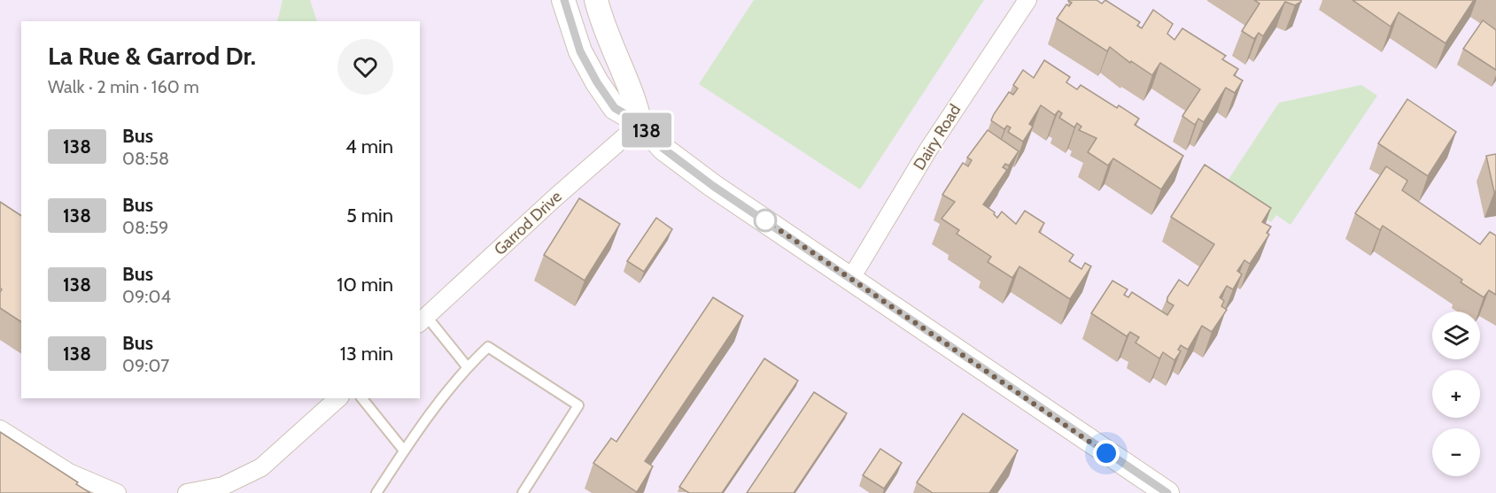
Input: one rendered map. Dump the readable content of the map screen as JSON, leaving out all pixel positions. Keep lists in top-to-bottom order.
{
  "streets": {
    "street": ["Dairy Road", "Garrod Drive"]
  },
  "lines": ["bus line 138"],
  "page": {
    "on_map": "138",
    "heading": ["La Rue & Garrod Dr.", "Walk · 2 min · 160 m"],
    "list": [
      {
        "mark": "138",
        "name": "Bus",
        "note": "08:58",
        "value": "4 min"
      },
      {
        "mark": "138",
        "name": "Bus",
        "note": "08:59",
        "value": "5 min"
      },
      {
        "mark": "138",
        "name": "Bus",
        "note": "09:04",
        "value": "10 min"
      },
      {
        "mark": "138",
        "name": "Bus",
        "note": "09:07",
        "value": "13 min"
      }
    ],
    "map_buttons": ["+", "−"]
  }
}
